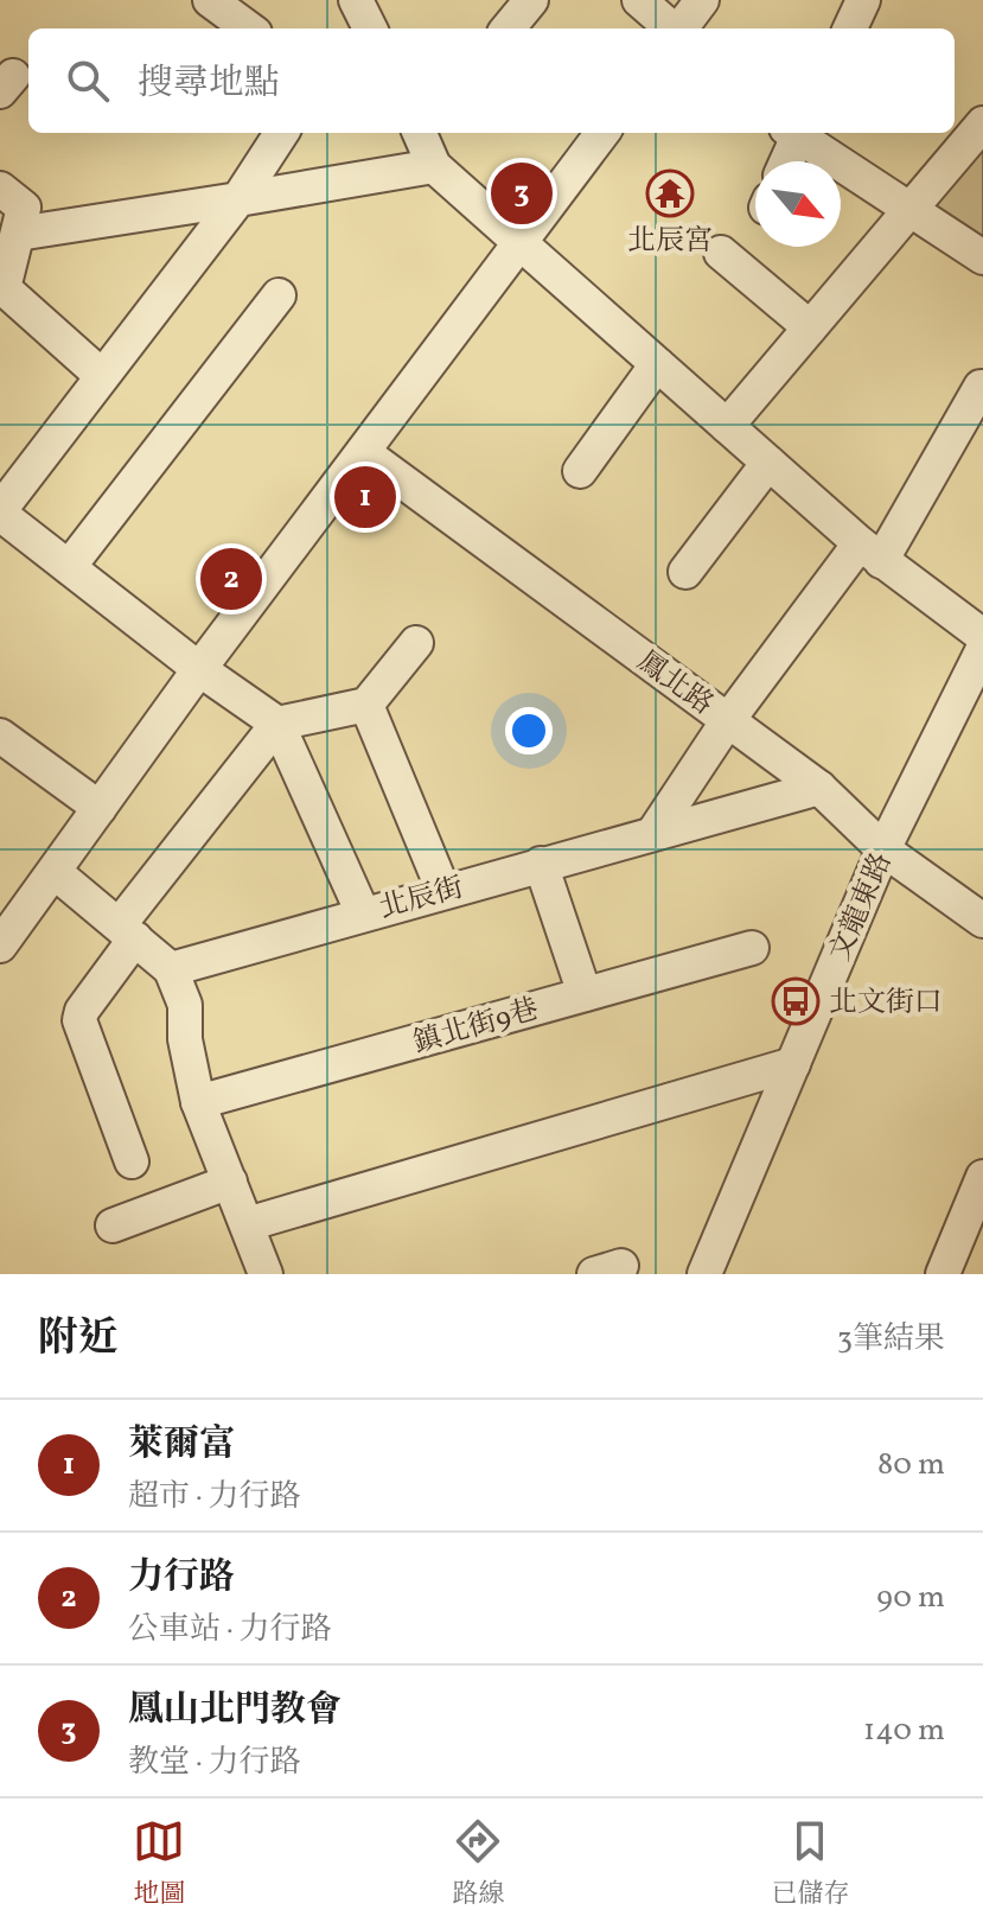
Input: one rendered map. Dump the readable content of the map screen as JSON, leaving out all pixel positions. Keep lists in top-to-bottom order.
{
  "streets": {
    "street": [
      "鳳北路",
      "北辰街",
      "文龍東路",
      "鎮北街9巷"
    ]
  },
  "crossings": [
    ["鳳北路", "北辰街"],
    ["鳳北路", "文龍東路"]
  ],
  "places": {
    "temple": ["北辰宮"],
    "bus stop": ["北文街口"]
  },
  "north": "bottom right",
  "page": {
    "search": "搜尋地點",
    "pins": ["3", "1", "2"],
    "heading": ["附近", "3筆結果"],
    "list": [
      {
        "mark": "1",
        "name": "萊爾富",
        "note": "超市 · 力行路",
        "value": "80 m"
      },
      {
        "mark": "2",
        "name": "力行路",
        "note": "公車站 · 力行路",
        "value": "90 m"
      },
      {
        "mark": "3",
        "name": "鳳山北門教會",
        "note": "教堂 · 力行路",
        "value": "140 m"
      }
    ],
    "nav": ["地圖", "路線", "已儲存"]
  }
}
